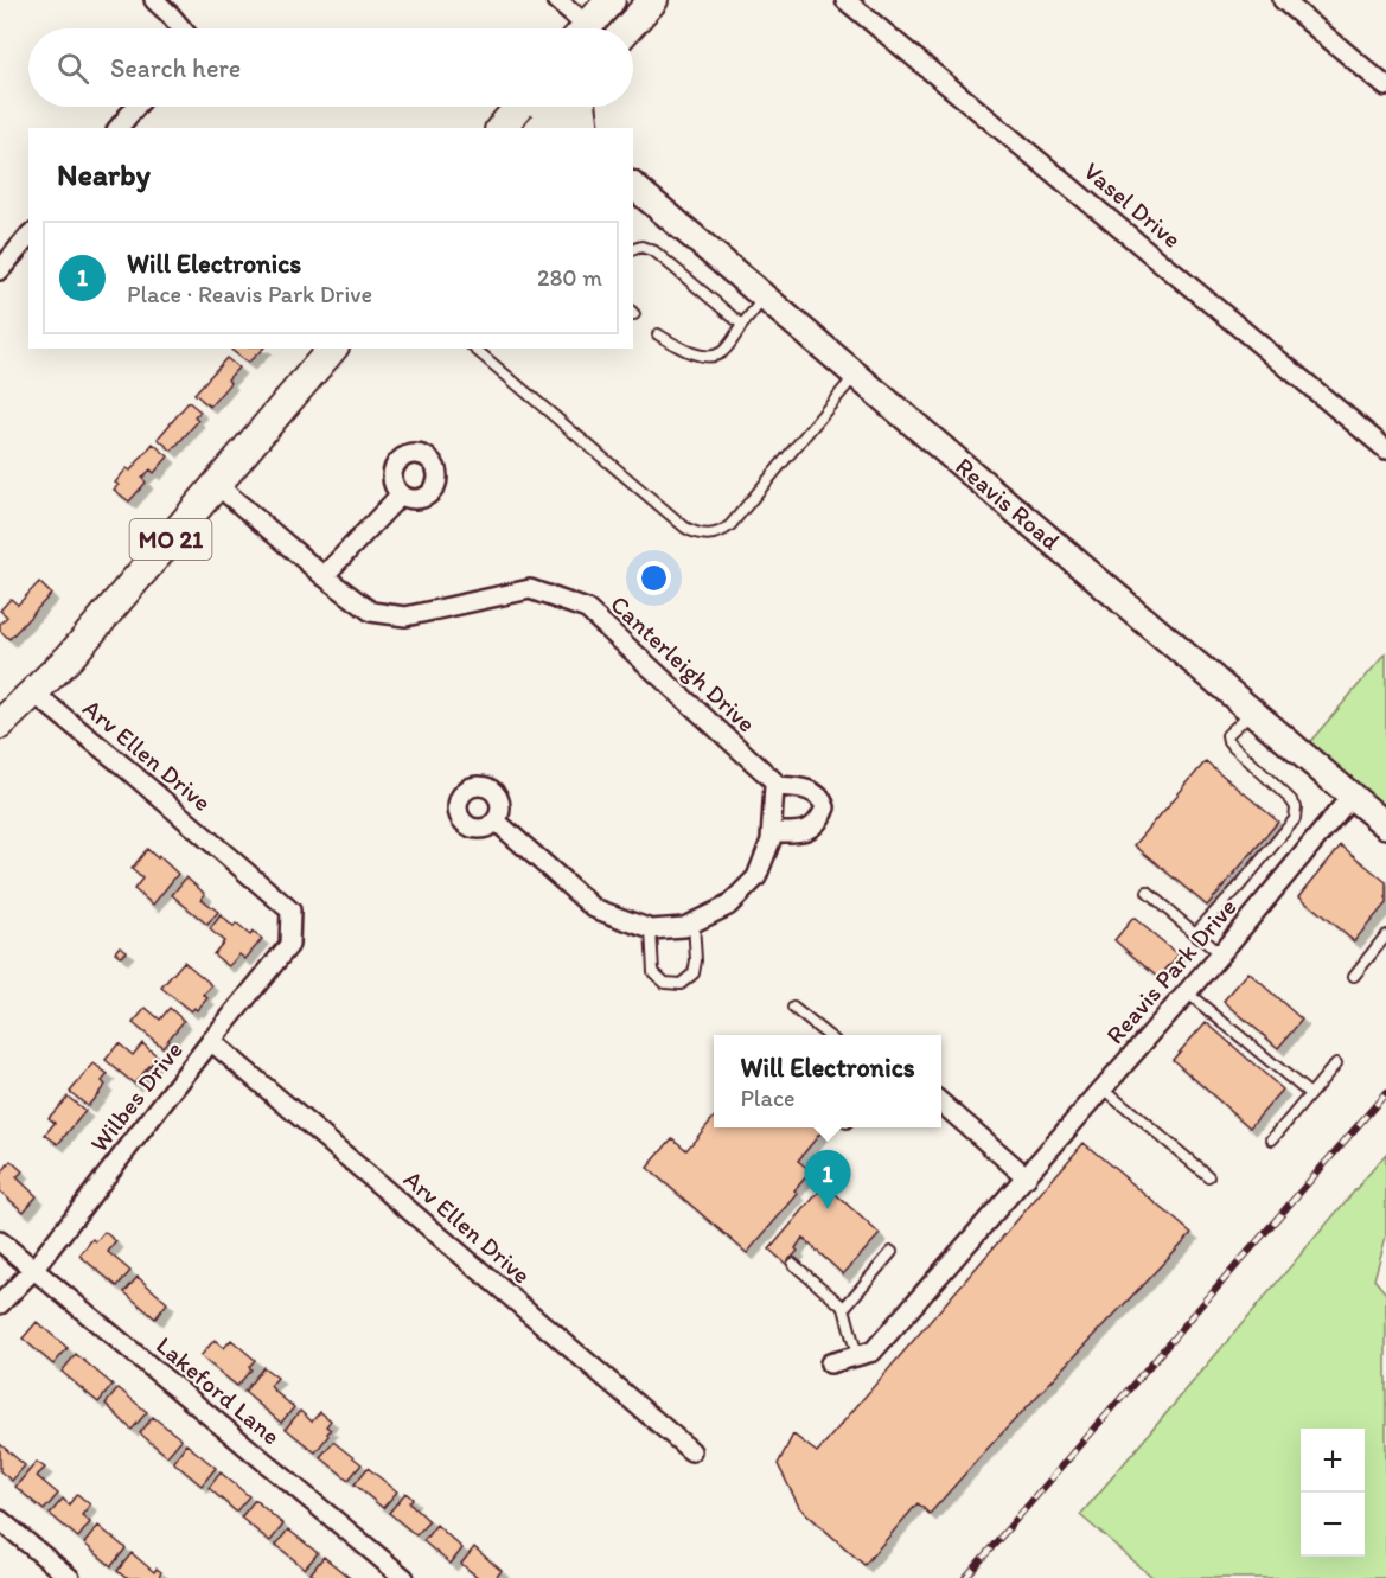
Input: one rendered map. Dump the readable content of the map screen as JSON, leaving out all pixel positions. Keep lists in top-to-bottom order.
{
  "streets": {
    "main road": ["MO 21"],
    "street": [
      "Vasel Drive",
      "Reavis Road",
      "Canterleigh Drive",
      "Arv Ellen Drive",
      "Reavis Park Drive",
      "Wilbes Drive",
      "Lakeford Lane"
    ]
  },
  "crossings": [
    ["Reavis Road", "Reavis Park Drive"],
    ["MO 21", "Canterleigh Drive"],
    ["MO 21", "Arv Ellen Drive"],
    ["Arv Ellen Drive", "Wilbes Drive"],
    ["Wilbes Drive", "Lakeford Lane"]
  ],
  "page": {
    "search": "Search here",
    "heading": "Nearby",
    "list": [
      {
        "mark": "1",
        "name": "Will Electronics",
        "note": "Place · Reavis Park Drive",
        "value": "280 m"
      }
    ],
    "popup": ["Will Electronics", "Place"],
    "pins": "1",
    "map_buttons": ["+", "−"]
  }
}
